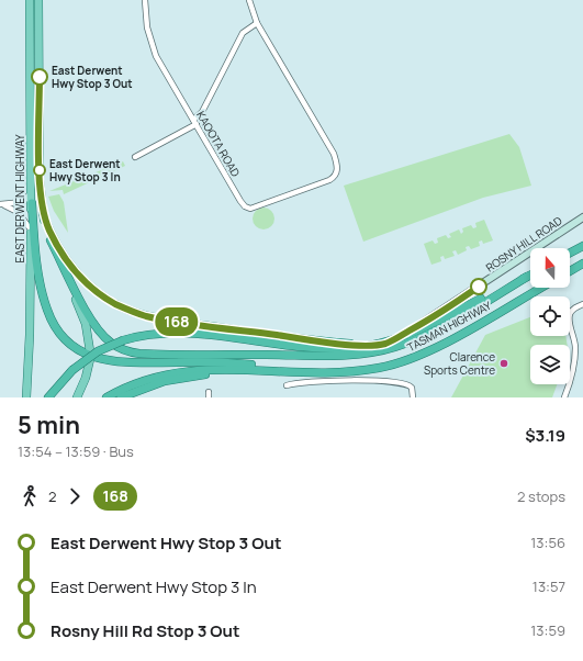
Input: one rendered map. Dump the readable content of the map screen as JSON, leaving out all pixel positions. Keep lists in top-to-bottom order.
{
  "streets": {
    "highway": ["TASMAN HIGHWAY"],
    "main road": ["EAST DERWENT HIGHWAY", "ROSNY HILL ROAD"],
    "street": ["KAOOTA ROAD"]
  },
  "crossings": [
    ["EAST DERWENT HIGHWAY", "TASMAN HIGHWAY"],
    ["ROSNY HILL ROAD", "TASMAN HIGHWAY"]
  ],
  "places": ["East Derwent Hwy Stop 3 Out", "East Derwent Hwy Stop 3 In", "Clarence Sports Centre"],
  "lines": ["bus line 168"],
  "north": "top",
  "page": {
    "on_map": "168",
    "heading": ["5 min", "13:54 – 13:59 · Bus", "$3.19"],
    "legs": ["2", "168", "2 stops"],
    "list": [
      {
        "name": "East Derwent Hwy Stop 3 Out",
        "value": "13:56"
      },
      {
        "name": "East Derwent Hwy Stop 3 In",
        "value": "13:57"
      },
      {
        "name": "Rosny Hill Rd Stop 3 Out",
        "value": "13:59"
      }
    ]
  }
}
